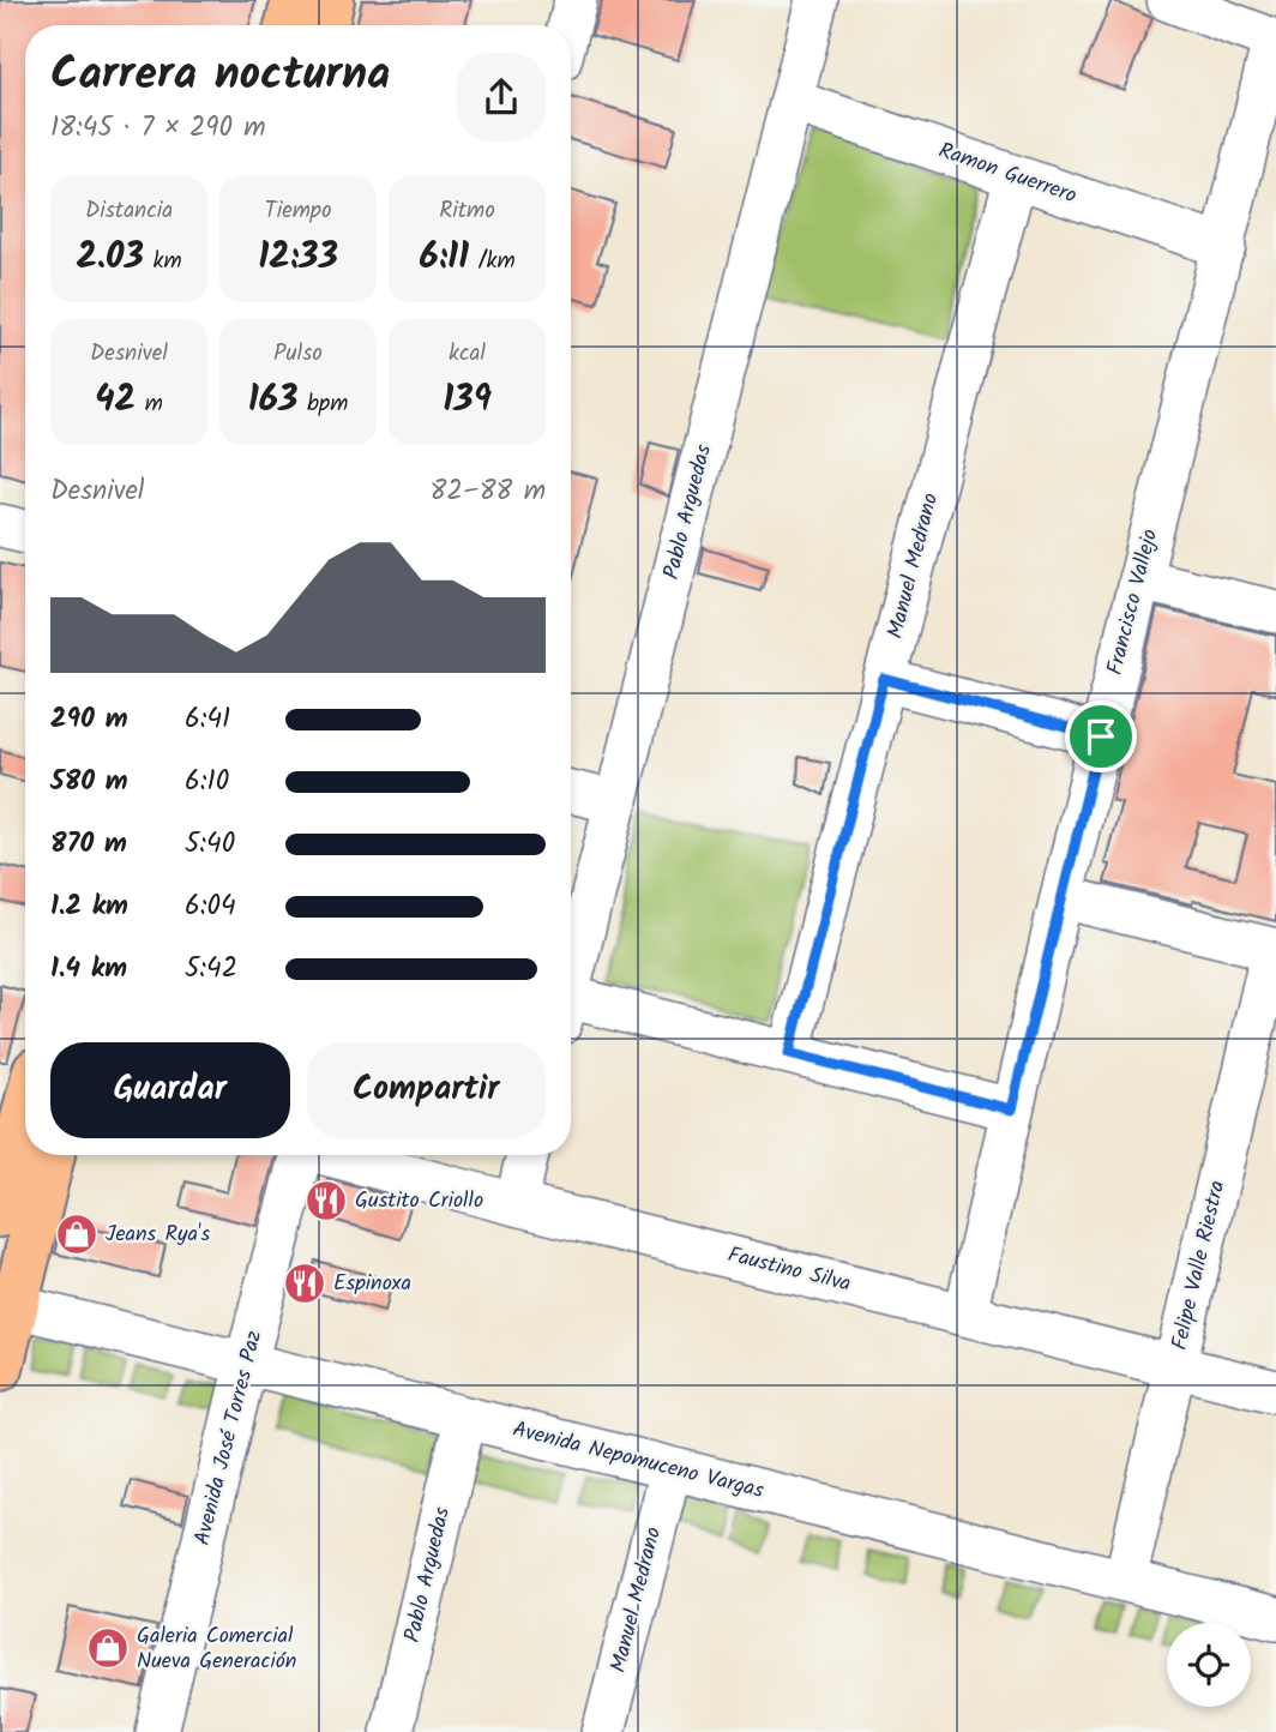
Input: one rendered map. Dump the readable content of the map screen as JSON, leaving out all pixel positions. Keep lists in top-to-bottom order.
{
  "streets": {
    "street": [
      "Ramon Guerrero",
      "Pablo Arguedas",
      "Manuel Medrano",
      "Francisco Vallejo",
      "Felipe Valle Riestra",
      "Faustino Silva",
      "Avenida José Torres Paz",
      "Avenida Nepomuceno Vargas"
    ]
  },
  "crossings": [
    ["Ramon Guerrero", "Pablo Arguedas"],
    ["Ramon Guerrero", "Manuel Medrano"],
    ["Ramon Guerrero", "Francisco Vallejo"],
    ["Pablo Arguedas", "Avenida Nepomuceno Vargas"],
    ["Manuel Medrano", "Avenida Nepomuceno Vargas"],
    ["Francisco Vallejo", "Faustino Silva"],
    ["Felipe Valle Riestra", "Faustino Silva"],
    ["Felipe Valle Riestra", "Avenida Nepomuceno Vargas"],
    ["Avenida José Torres Paz", "Avenida Nepomuceno Vargas"]
  ],
  "places": {
    "restaurant": ["Gustito Criollo", "Espinoxa"],
    "shop": ["Jeans Rya's", "Galeria Comercial Nueva Generación"]
  },
  "page": {
    "heading": ["Carrera nocturna", "18:45 · 7 × 290 m"],
    "stats": [
      ["Distancia", "2.03 km"],
      ["Tiempo", "12:33"],
      ["Ritmo", "6:11 /km"],
      ["Desnivel", "42 m"],
      ["Pulso", "163 bpm"],
      ["kcal", "139"]
    ],
    "chart": ["Desnivel", "82–88 m"],
    "list": [
      {
        "name": "290 m",
        "note": "6:41"
      },
      {
        "name": "580 m",
        "note": "6:10"
      },
      {
        "name": "870 m",
        "note": "5:40"
      },
      {
        "name": "1.2 km",
        "note": "6:04"
      },
      {
        "name": "1.4 km",
        "note": "5:42"
      }
    ],
    "buttons": ["Guardar", "Compartir"]
  }
}
